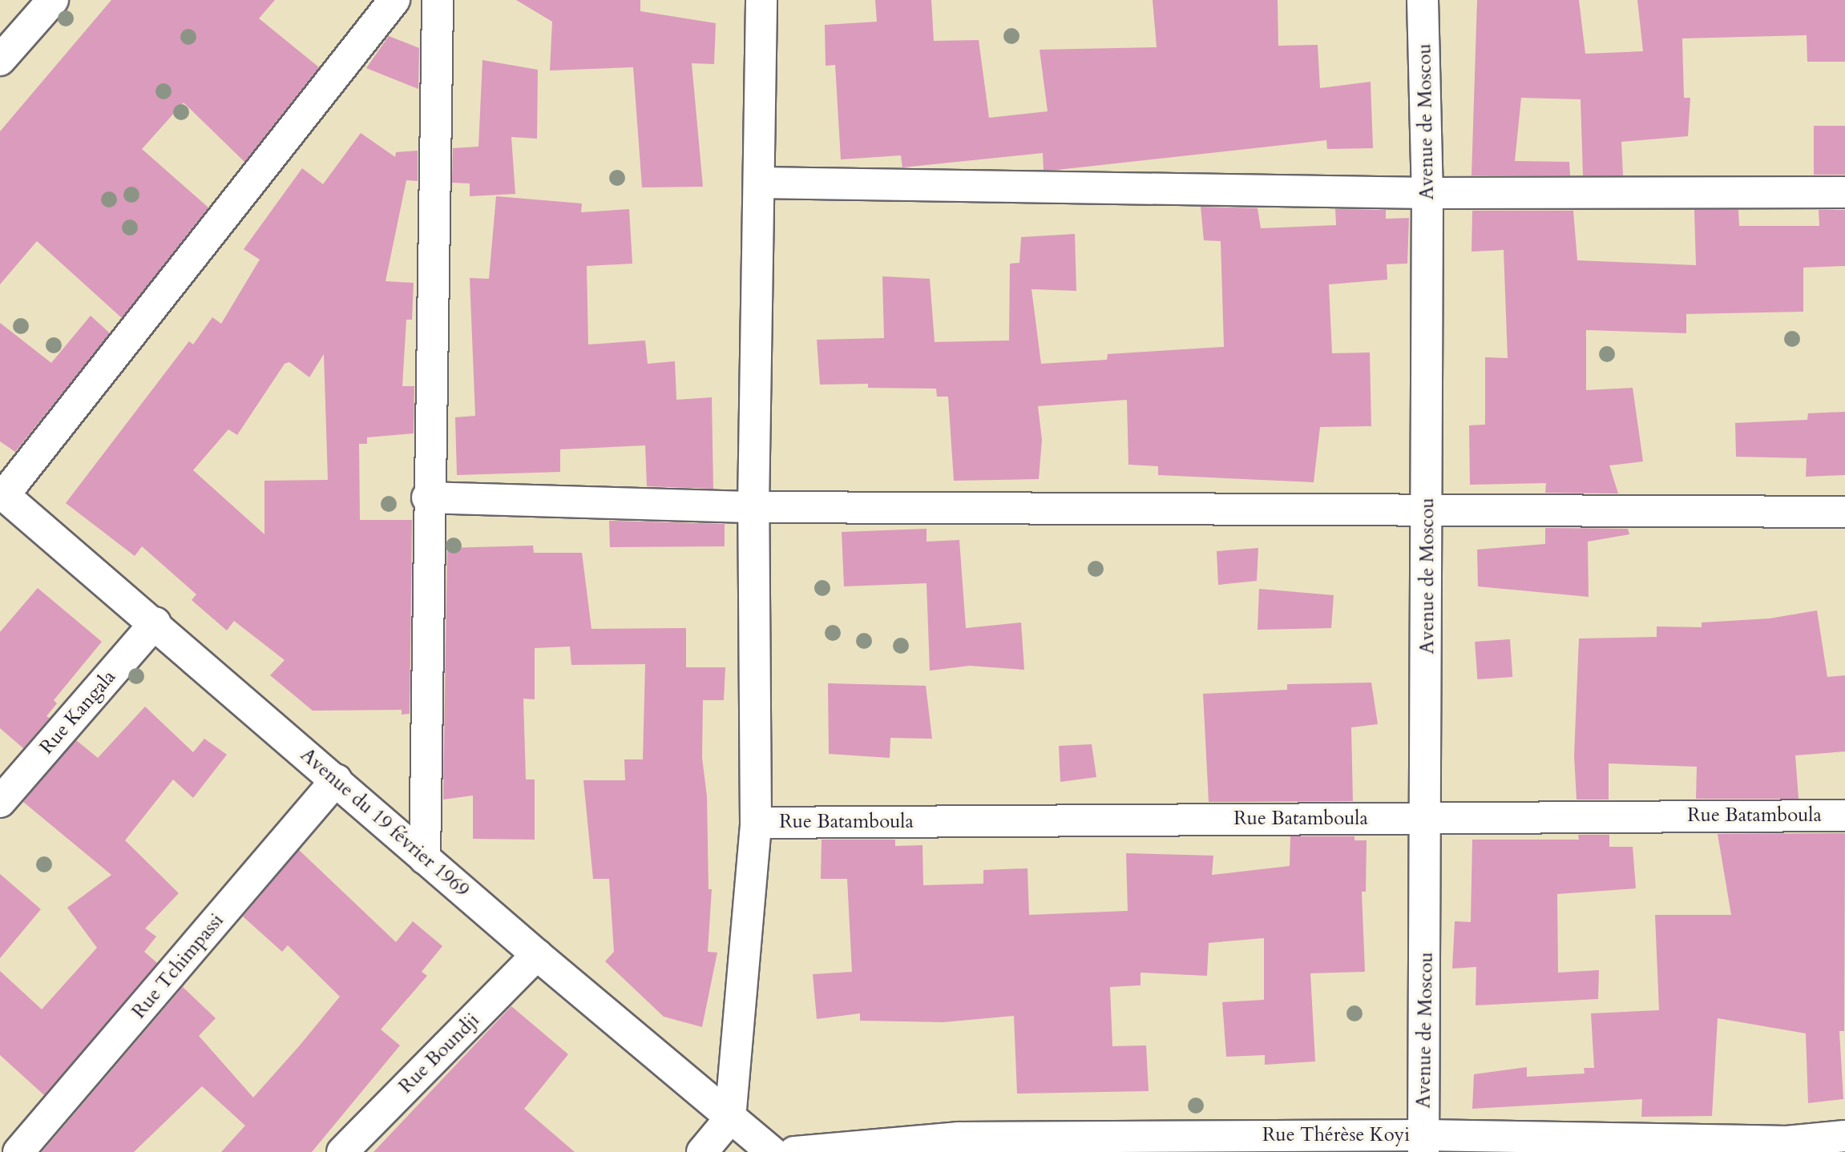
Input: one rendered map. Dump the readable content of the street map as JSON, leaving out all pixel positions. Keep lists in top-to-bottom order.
{
  "streets": {
    "street": [
      "Avenue de Moscou",
      "Rue Kangala",
      "Rue Batamboula",
      "Avenue du 19 février 1969",
      "Rue Tchimpassi",
      "Rue Boundji",
      "Rue Thérèse Koyi"
    ]
  },
  "crossings": [
    ["Avenue de Moscou", "Rue Batamboula"],
    ["Avenue de Moscou", "Rue Thérèse Koyi"],
    ["Rue Kangala", "Avenue du 19 février 1969"],
    ["Avenue du 19 février 1969", "Rue Tchimpassi"],
    ["Avenue du 19 février 1969", "Rue Boundji"]
  ]
}
